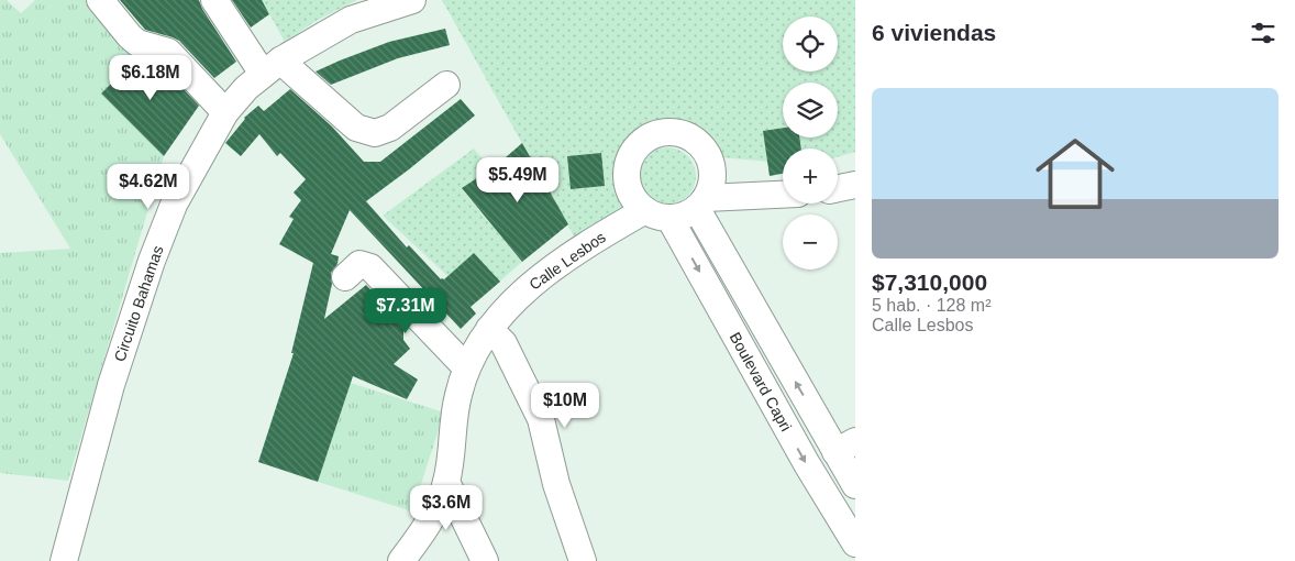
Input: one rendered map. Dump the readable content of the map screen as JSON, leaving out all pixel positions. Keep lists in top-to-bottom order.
{
  "streets": {
    "street": ["Calle Lesbos", "Circuito Bahamas", "Boulevard Capri"]
  },
  "crossings": [
    ["Calle Lesbos", "Boulevard Capri"]
  ],
  "page": {
    "heading": "6 viviendas",
    "map_buttons": ["+", "−"],
    "price": [
      "$6.18M",
      "$5.49M",
      "$4.62M",
      "$7.31M",
      "$10M",
      "$3.6M"
    ],
    "list": [
      {
        "name": "$7,310,000",
        "note": "5 hab. · 128 m² · Calle Lesbos"
      }
    ]
  }
}
